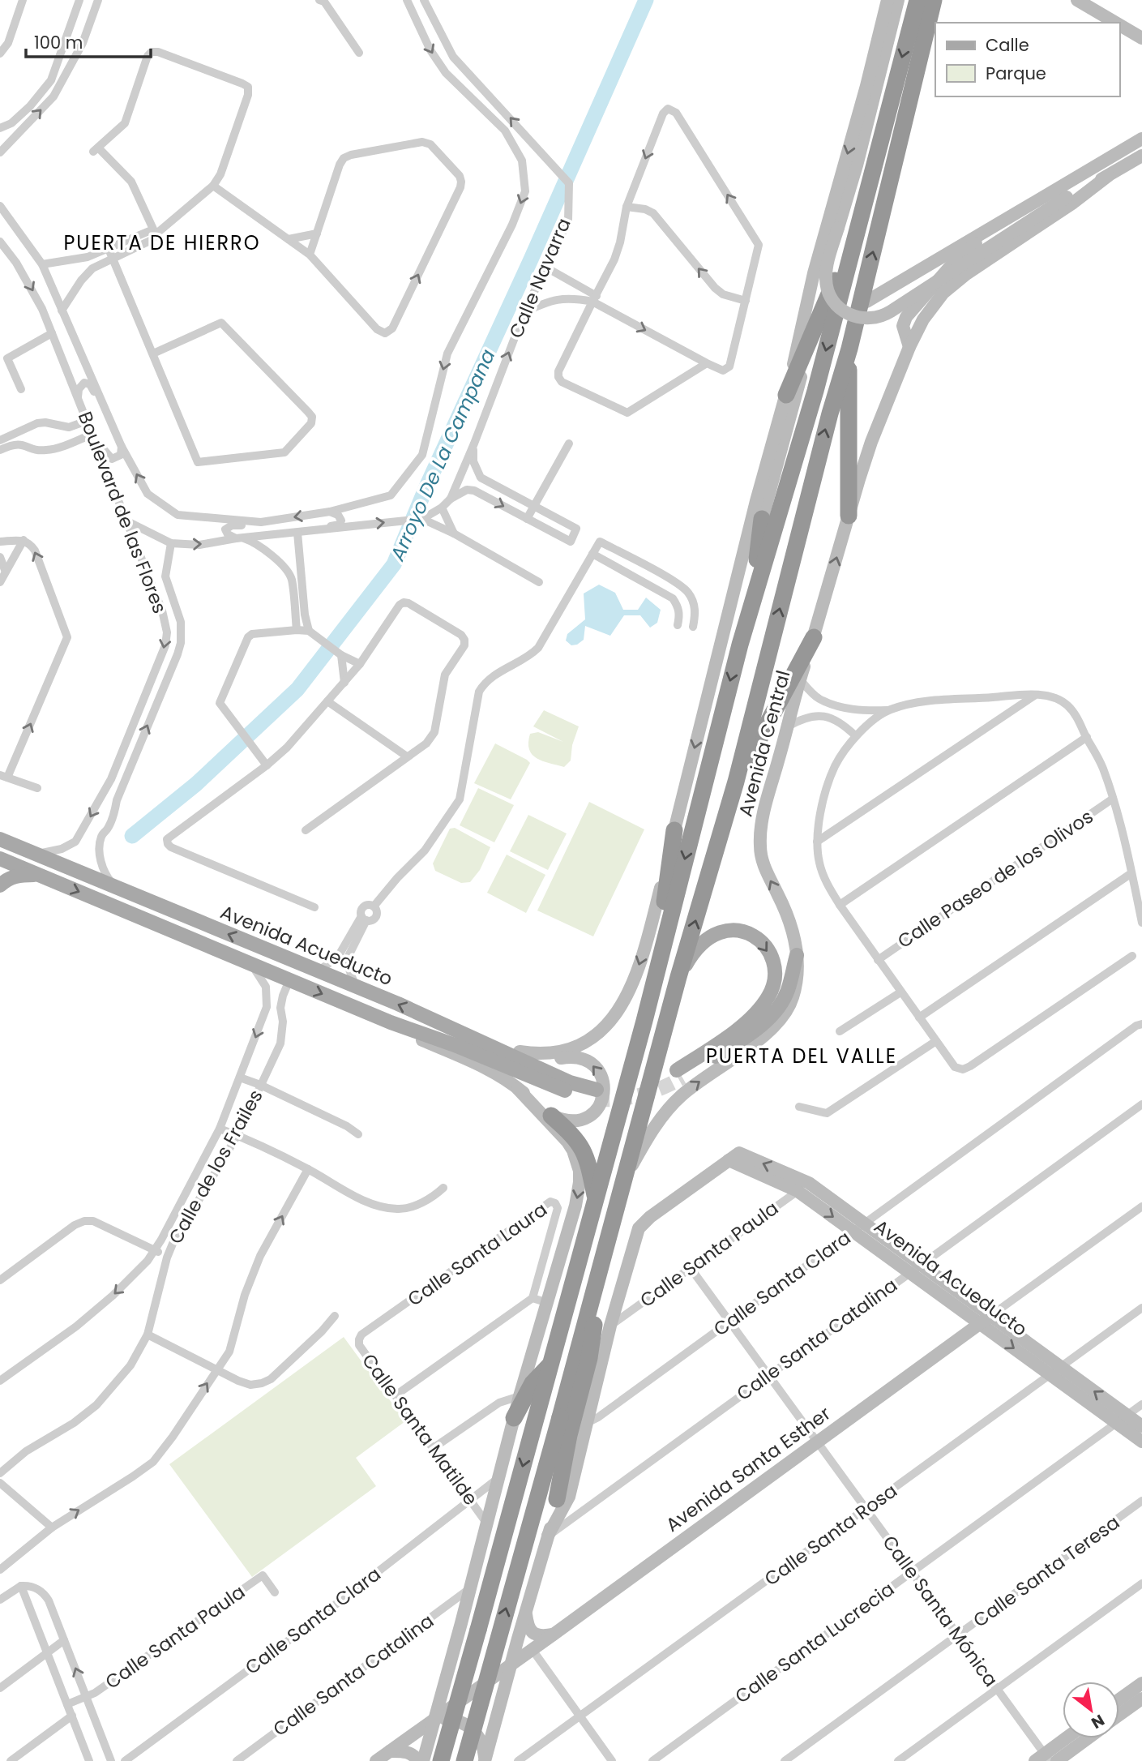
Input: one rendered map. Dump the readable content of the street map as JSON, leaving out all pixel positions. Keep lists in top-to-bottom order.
{
  "streets": {
    "main road": ["Avenida Central", "Avenida Acueducto", "Avenida Santa Esther"],
    "street": [
      "Calle Navarra",
      "Boulevard de las Flores",
      "Calle Paseo de los Olivos",
      "Calle de los Frailes",
      "Calle Santa Laura",
      "Calle Santa Paula",
      "Calle Santa Clara",
      "Calle Santa Catalina",
      "Calle Santa Matilde",
      "Calle Santa Rosa",
      "Calle Santa Teresa",
      "Calle Santa Mónica",
      "Calle Santa Lucrecia"
    ]
  },
  "crossings": [
    ["Calle Navarra", "Boulevard de las Flores"],
    ["Boulevard de las Flores", "Avenida Acueducto"],
    ["Avenida Acueducto", "Calle de los Frailes"],
    ["Avenida Acueducto", "Calle Santa Paula"],
    ["Avenida Acueducto", "Calle Santa Clara"],
    ["Avenida Acueducto", "Calle Santa Catalina"],
    ["Avenida Acueducto", "Avenida Santa Esther"],
    ["Avenida Acueducto", "Calle Santa Rosa"],
    ["Avenida Acueducto", "Calle Santa Lucrecia"],
    ["Calle Santa Laura", "Calle Santa Matilde"],
    ["Calle Santa Paula", "Calle Santa Mónica"],
    ["Calle Santa Clara", "Calle Santa Matilde"],
    ["Calle Santa Clara", "Calle Santa Mónica"],
    ["Calle Santa Catalina", "Calle Santa Mónica"],
    ["Avenida Santa Esther", "Calle Santa Mónica"],
    ["Calle Santa Rosa", "Calle Santa Mónica"],
    ["Calle Santa Teresa", "Calle Santa Mónica"],
    ["Calle Santa Mónica", "Calle Santa Lucrecia"]
  ],
  "districts": ["PUERTA DE HIERRO", "PUERTA DEL VALLE"],
  "water": ["Arroyo De La Campana"],
  "legend": ["Calle", "Parque"],
  "scale_bar": "100 m",
  "north": "bottom right"
}
